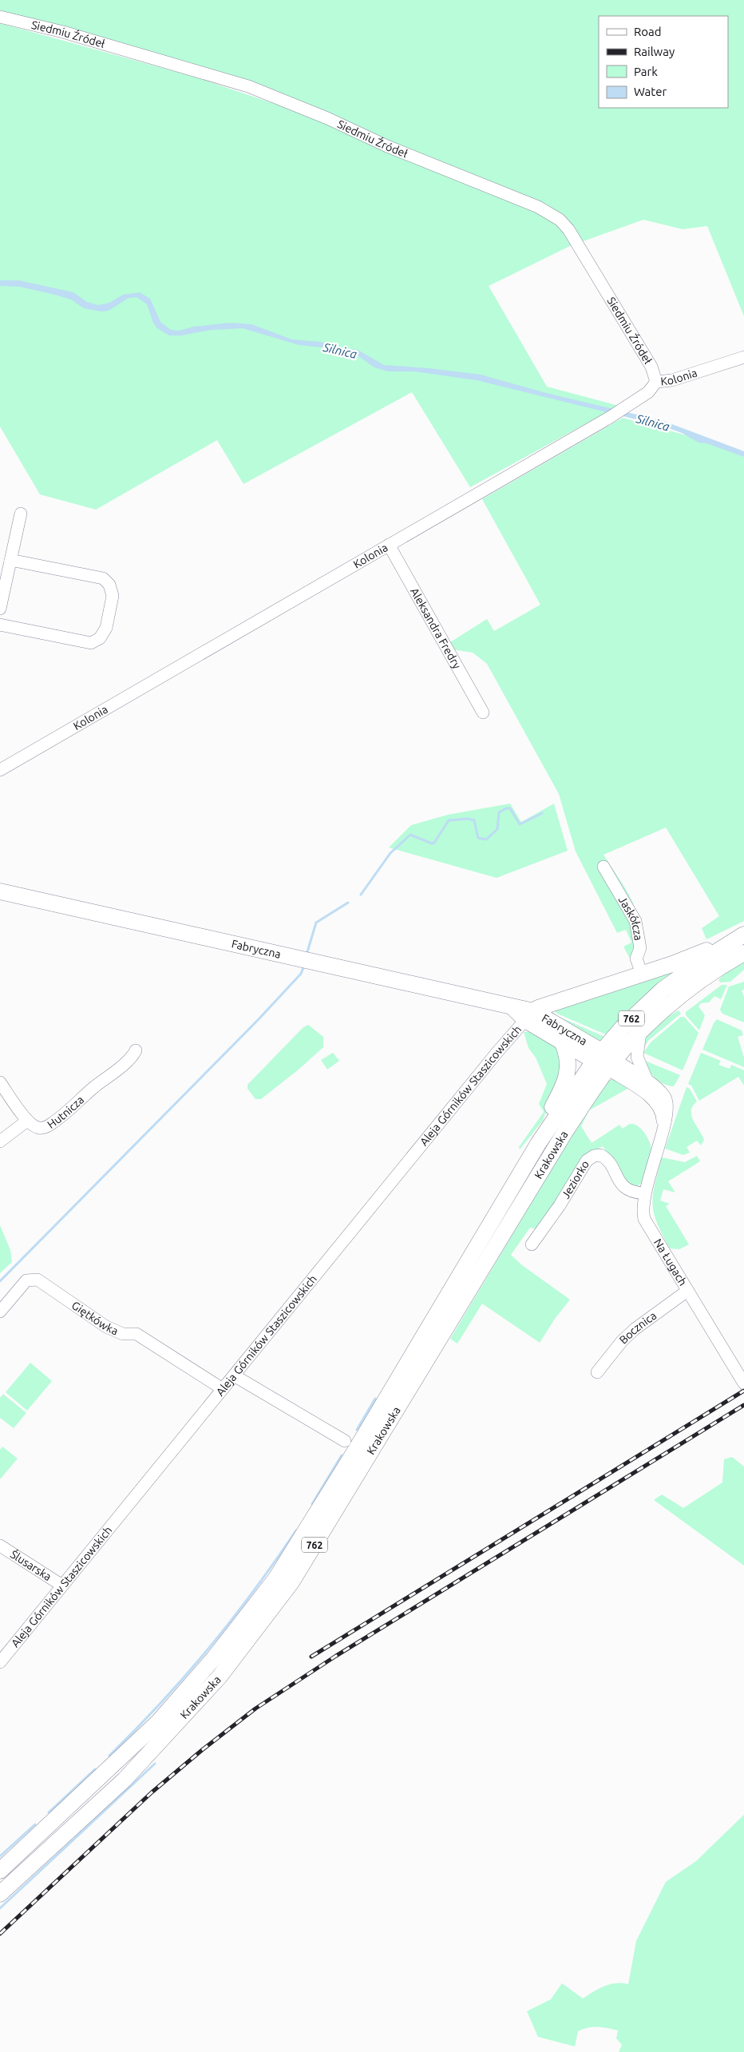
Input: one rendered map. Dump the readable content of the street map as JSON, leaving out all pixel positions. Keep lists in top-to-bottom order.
{
  "streets": {
    "main road": ["Fabryczna", "762", "Krakowska"],
    "street": [
      "Siedmiu Źródeł",
      "Kolonia",
      "Aleksandra Fredry",
      "Jaskółcza",
      "Aleja Górników Staszicowskich",
      "Hutnicza",
      "Jeziorko",
      "Na Ługach",
      "Giętkówka",
      "Bocznica",
      "Ślusarska"
    ]
  },
  "crossings": [
    ["Siedmiu Źródeł", "Kolonia"],
    ["Kolonia", "Aleksandra Fredry"],
    ["Fabryczna", "Aleja Górników Staszicowskich"],
    ["Fabryczna", "Krakowska"],
    ["Fabryczna", "Na Ługach"],
    ["Aleja Górników Staszicowskich", "Giętkówka"],
    ["Aleja Górników Staszicowskich", "Ślusarska"],
    ["Krakowska", "Na Ługach"],
    ["Jeziorko", "Na Ługach"],
    ["Na Ługach", "Bocznica"]
  ],
  "water": ["Silnica"],
  "legend": [
    "Road",
    "Railway",
    "Park",
    "Water"
  ]
}
